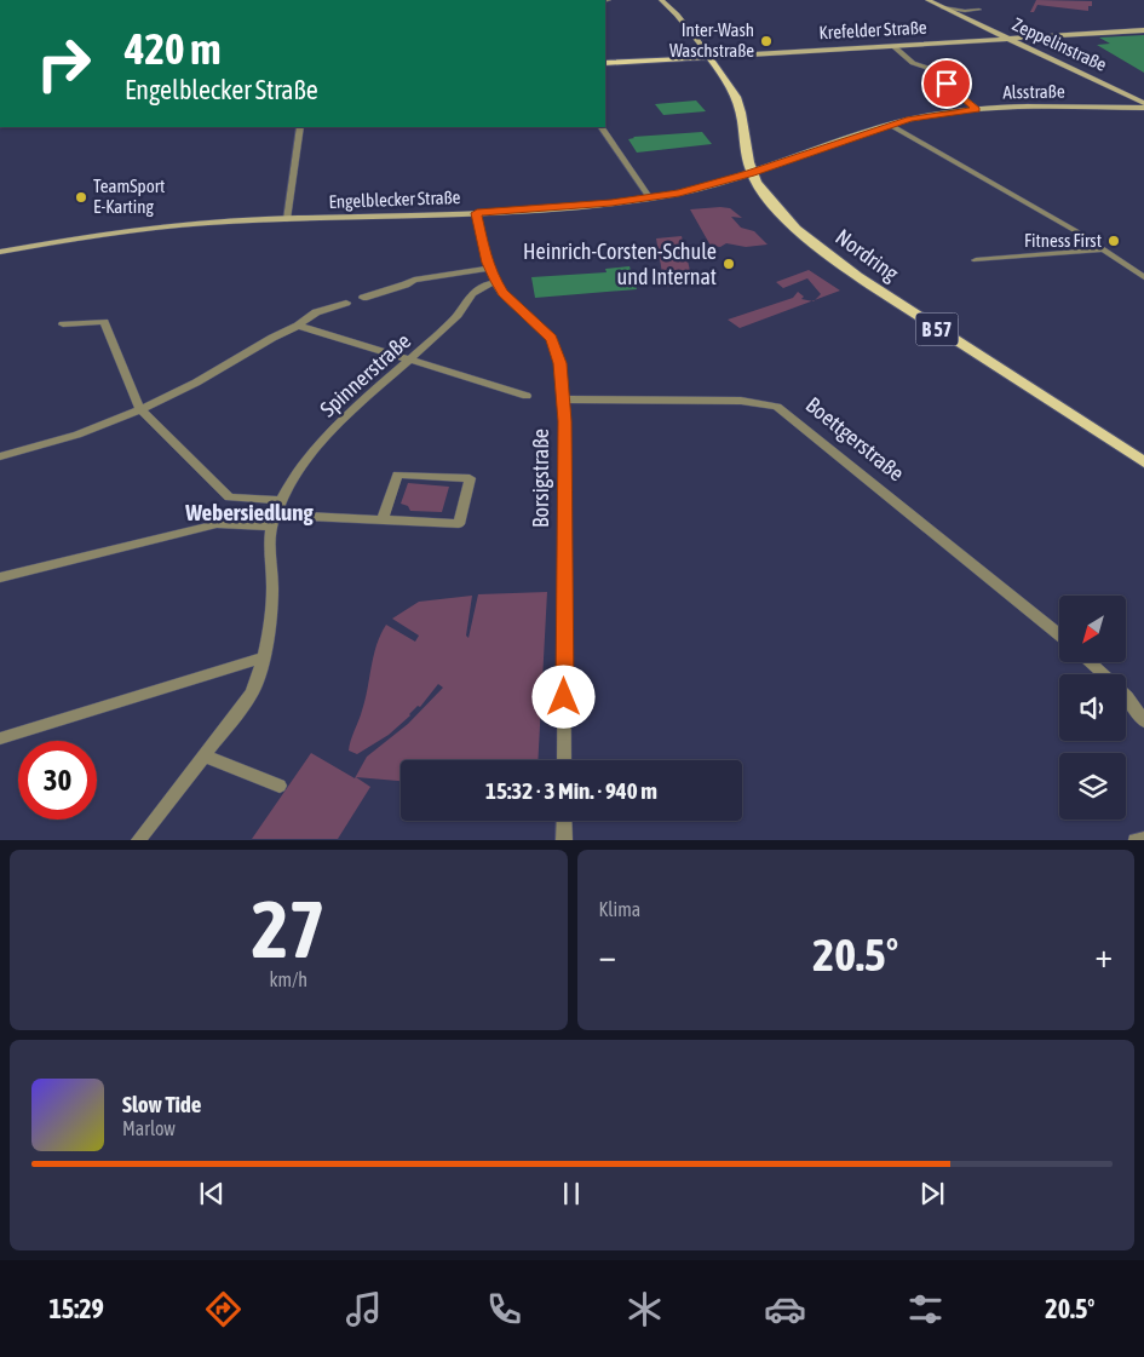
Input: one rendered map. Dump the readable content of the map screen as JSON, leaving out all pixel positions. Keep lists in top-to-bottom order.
{
  "streets": {
    "main road": ["Krefelder Straße", "Nordring", "B 57"],
    "street": [
      "Zeppelinstraße",
      "Alsstraße",
      "Engelblecker Straße",
      "Spinnerstraße",
      "Boettgerstraße",
      "Borsigstraße"
    ]
  },
  "crossings": [
    ["Krefelder Straße", "Zeppelinstraße"],
    ["Krefelder Straße", "Nordring"],
    ["Alsstraße", "Engelblecker Straße"],
    ["Engelblecker Straße", "Nordring"],
    ["Engelblecker Straße", "Borsigstraße"],
    ["Spinnerstraße", "Borsigstraße"],
    ["Boettgerstraße", "Borsigstraße"]
  ],
  "districts": ["Webersiedlung"],
  "places": [
    "Inter-Wash Waschstraße",
    "TeamSport E-Karting",
    "Fitness First",
    "Heinrich-Corsten-Schule und Internat"
  ],
  "north": "bottom left",
  "page": {
    "turn": ["420 m", "Engelblecker Straße"],
    "limit": "30",
    "trip": "15:32 · 3 Min. · 940 m",
    "tile": [
      ["27", "km/h"],
      "Klima"
    ],
    "heat": ["−", "20.5°", "+"],
    "song": ["Slow Tide", "Marlow"],
    "tabs": ["15:29", "20.5°"]
  }
}
